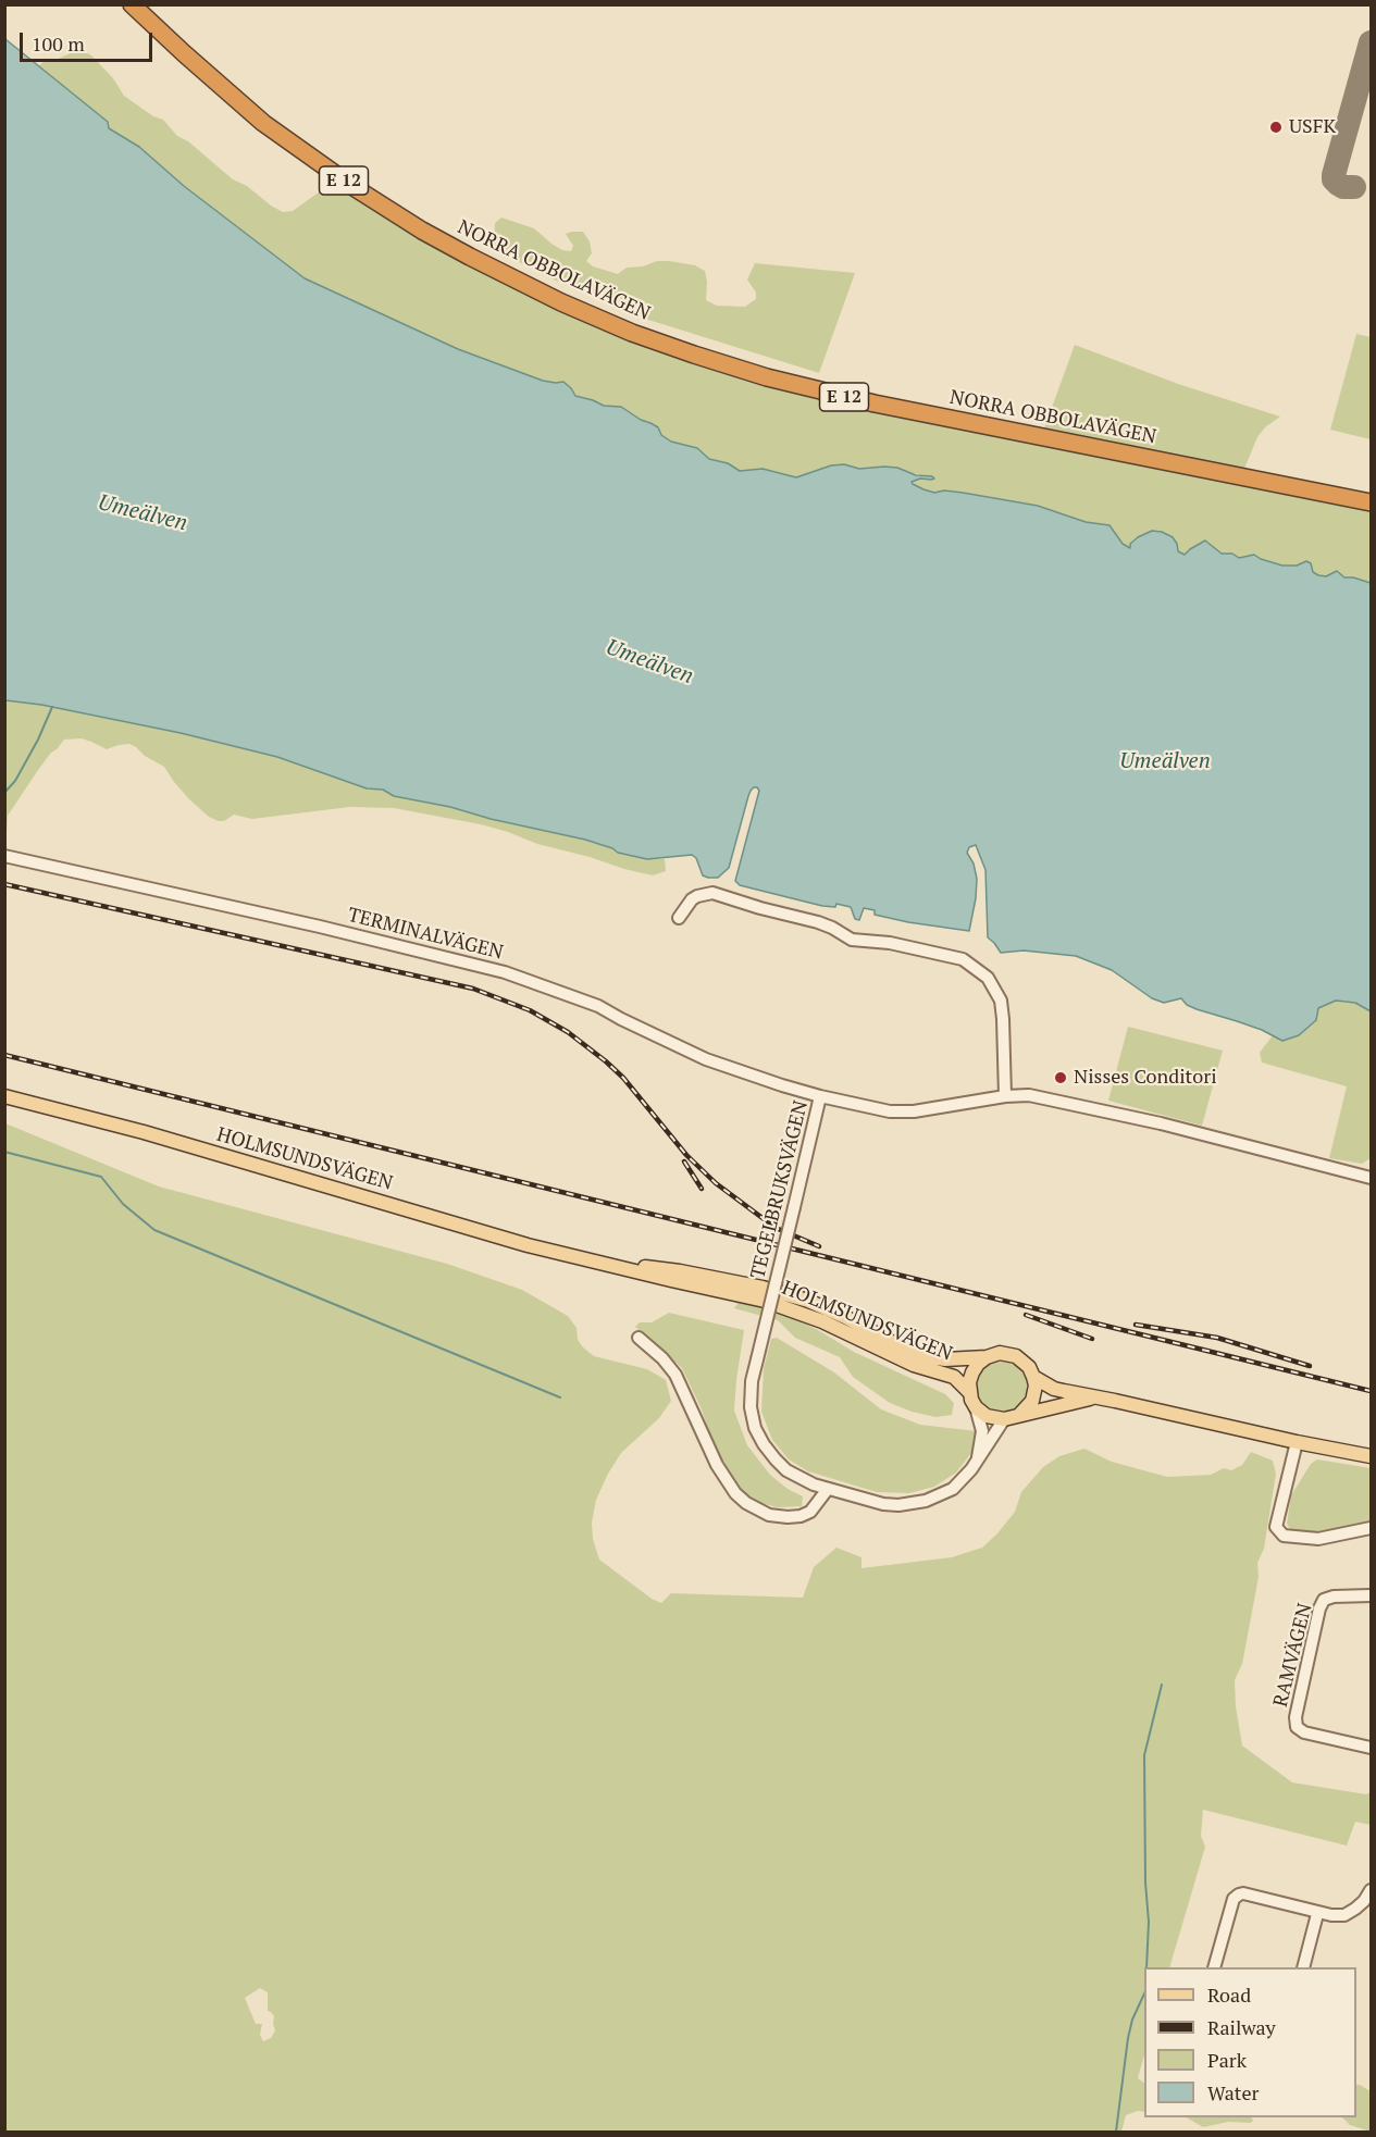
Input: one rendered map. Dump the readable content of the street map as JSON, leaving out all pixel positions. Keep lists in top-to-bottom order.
{
  "streets": {
    "highway": ["E 12", "NORRA OBBOLAVÄGEN"],
    "main road": ["HOLMSUNDSVÄGEN"],
    "street": ["TERMINALVÄGEN", "TEGELBRUKSVÄGEN", "RAMVÄGEN"]
  },
  "crossings": [
    ["TERMINALVÄGEN", "TEGELBRUKSVÄGEN"],
    ["HOLMSUNDSVÄGEN", "TEGELBRUKSVÄGEN"]
  ],
  "water": ["Umeälven"],
  "places": ["USFK", "Nisses Conditori"],
  "legend": [
    "Road",
    "Railway",
    "Park",
    "Water"
  ],
  "scale_bar": "100 m"
}
